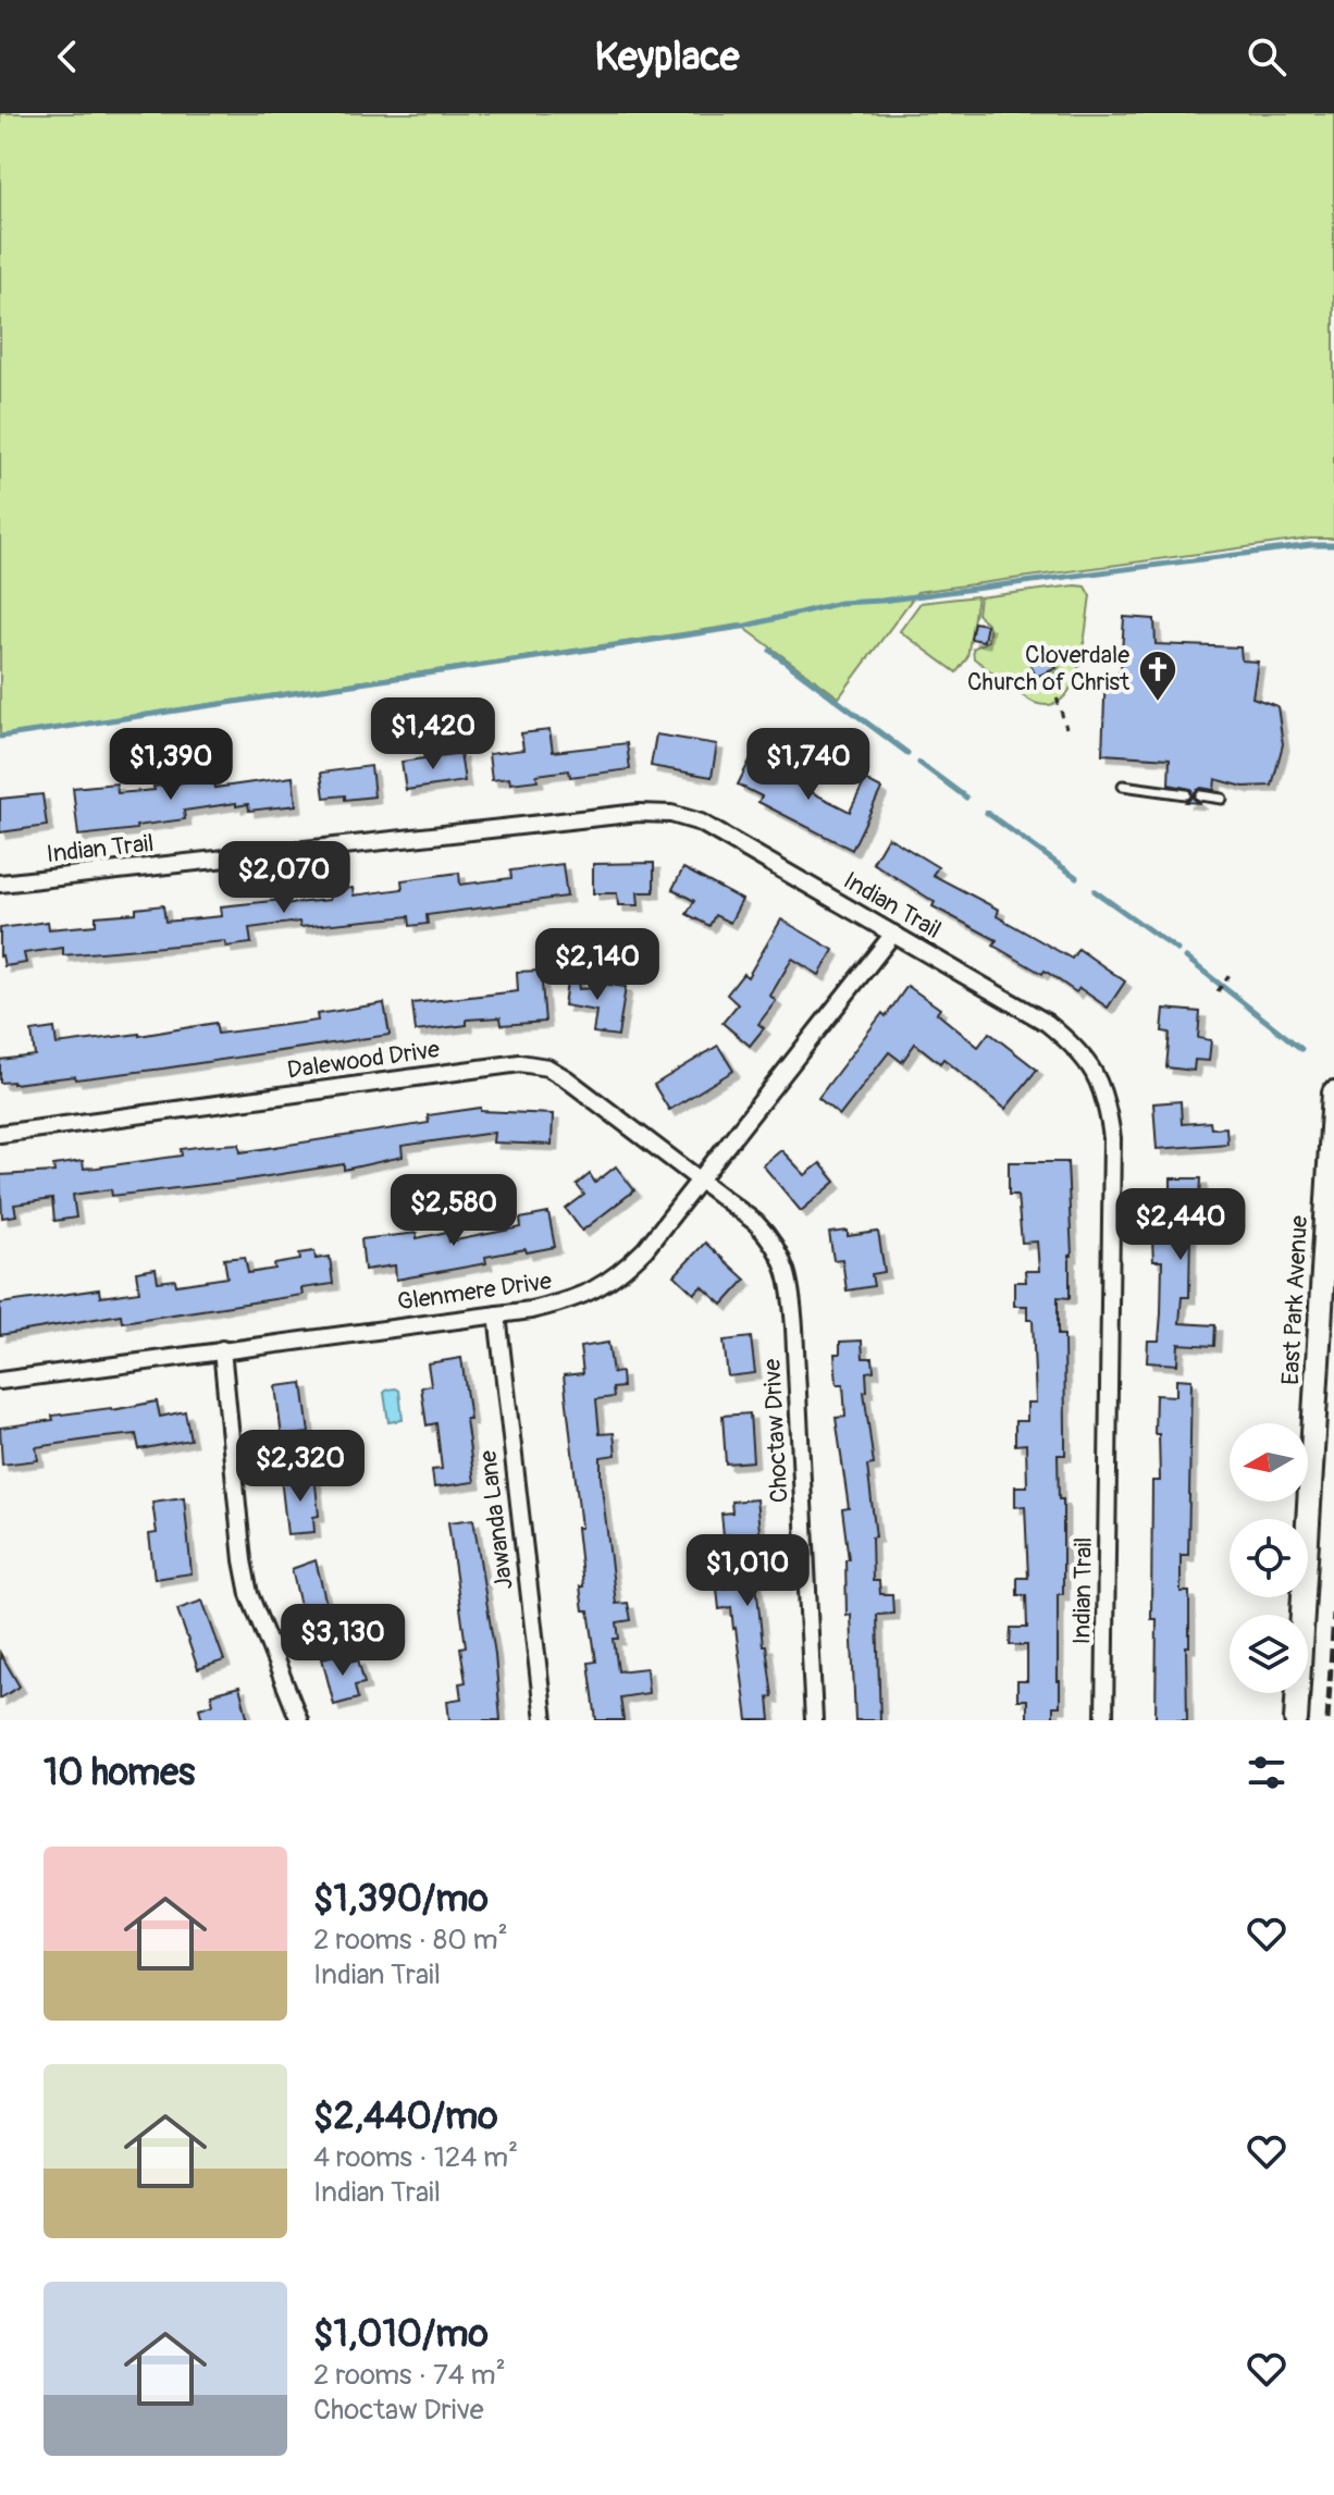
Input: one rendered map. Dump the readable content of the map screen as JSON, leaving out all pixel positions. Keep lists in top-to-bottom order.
{
  "streets": {
    "street": [
      "Indian Trail",
      "Dalewood Drive",
      "Glenmere Drive",
      "East Park Avenue",
      "Choctaw Drive",
      "Jawanda Lane"
    ]
  },
  "crossings": [
    ["Indian Trail", "Glenmere Drive"],
    ["Dalewood Drive", "Glenmere Drive"],
    ["Dalewood Drive", "Choctaw Drive"],
    ["Glenmere Drive", "Choctaw Drive"],
    ["Glenmere Drive", "Jawanda Lane"]
  ],
  "places": {
    "church": ["Cloverdale Church of Christ"]
  },
  "north": "left",
  "page": {
    "header": "Keyplace",
    "price": [
      "$1,420",
      "$1,390",
      "$1,740",
      "$2,070",
      "$2,140",
      "$2,580",
      "$2,440",
      "$2,320",
      "$1,010",
      "$3,130"
    ],
    "heading": "10 homes",
    "list": [
      {
        "name": "$1,390/mo",
        "note": "2 rooms · 80 m² · Indian Trail"
      },
      {
        "name": "$2,440/mo",
        "note": "4 rooms · 124 m² · Indian Trail"
      },
      {
        "name": "$1,010/mo",
        "note": "2 rooms · 74 m² · Choctaw Drive"
      }
    ]
  }
}
